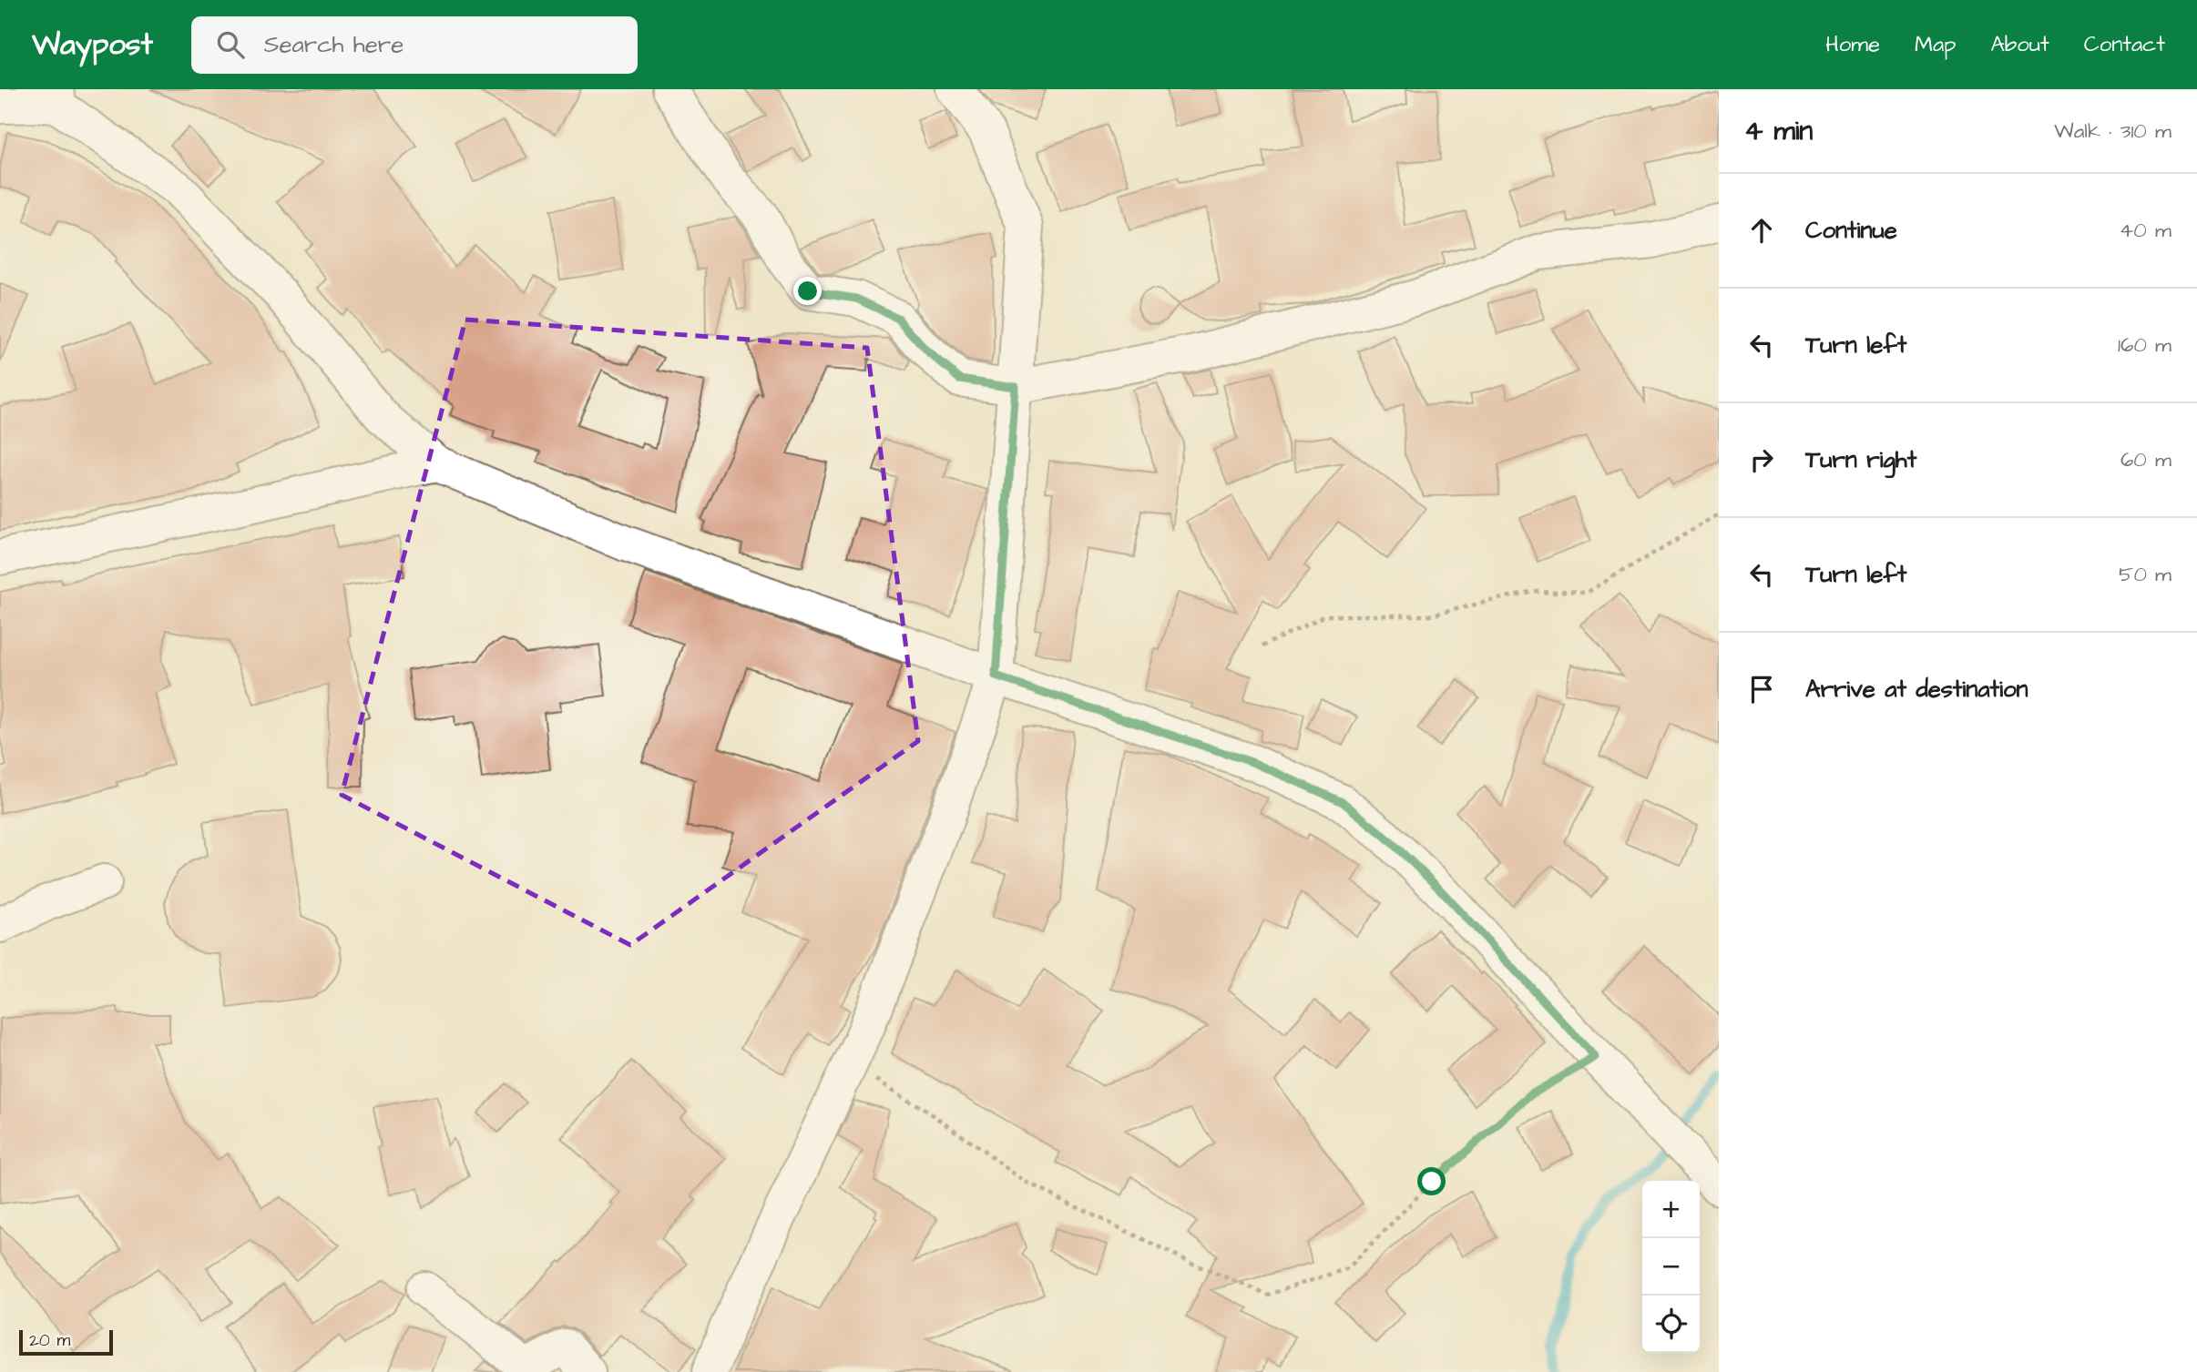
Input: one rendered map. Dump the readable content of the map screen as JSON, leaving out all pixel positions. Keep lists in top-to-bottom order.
{
  "scale_bar": "20 m",
  "page": {
    "header": "Waypost",
    "search": "Search here",
    "nav": [
      "Home",
      "Map",
      "About",
      "Contact"
    ],
    "heading": ["4 min", "Walk · 310 m"],
    "list": [
      ["Continue", "40 m"],
      ["Turn left", "160 m"],
      ["Turn right", "60 m"],
      ["Turn left", "50 m"],
      "Arrive at destination"
    ],
    "map_buttons": ["+", "−"],
    "scale": "20 m"
  }
}
